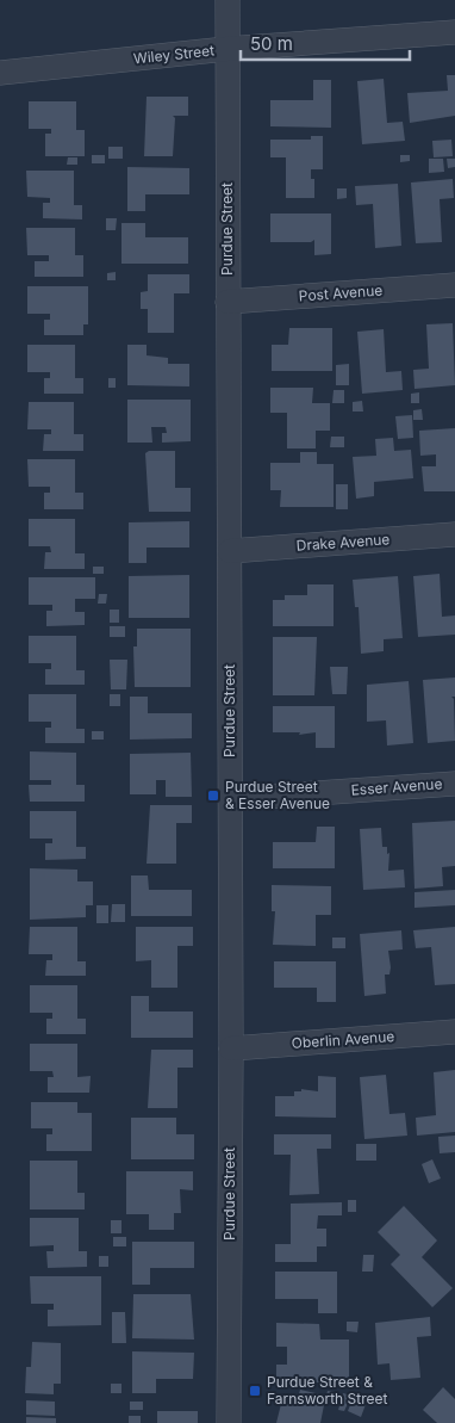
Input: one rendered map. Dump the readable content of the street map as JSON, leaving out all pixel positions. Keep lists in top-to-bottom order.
{
  "streets": {
    "street": [
      "Wiley Street",
      "Purdue Street",
      "Post Avenue",
      "Drake Avenue",
      "Esser Avenue",
      "Oberlin Avenue"
    ]
  },
  "crossings": [
    ["Wiley Street", "Purdue Street"],
    ["Purdue Street", "Post Avenue"],
    ["Purdue Street", "Drake Avenue"],
    ["Purdue Street", "Esser Avenue"],
    ["Purdue Street", "Oberlin Avenue"]
  ],
  "places": {
    "transit": ["Purdue Street & Esser Avenue", "Purdue Street & Farnsworth Street"]
  },
  "scale_bar": "50 m"
}
